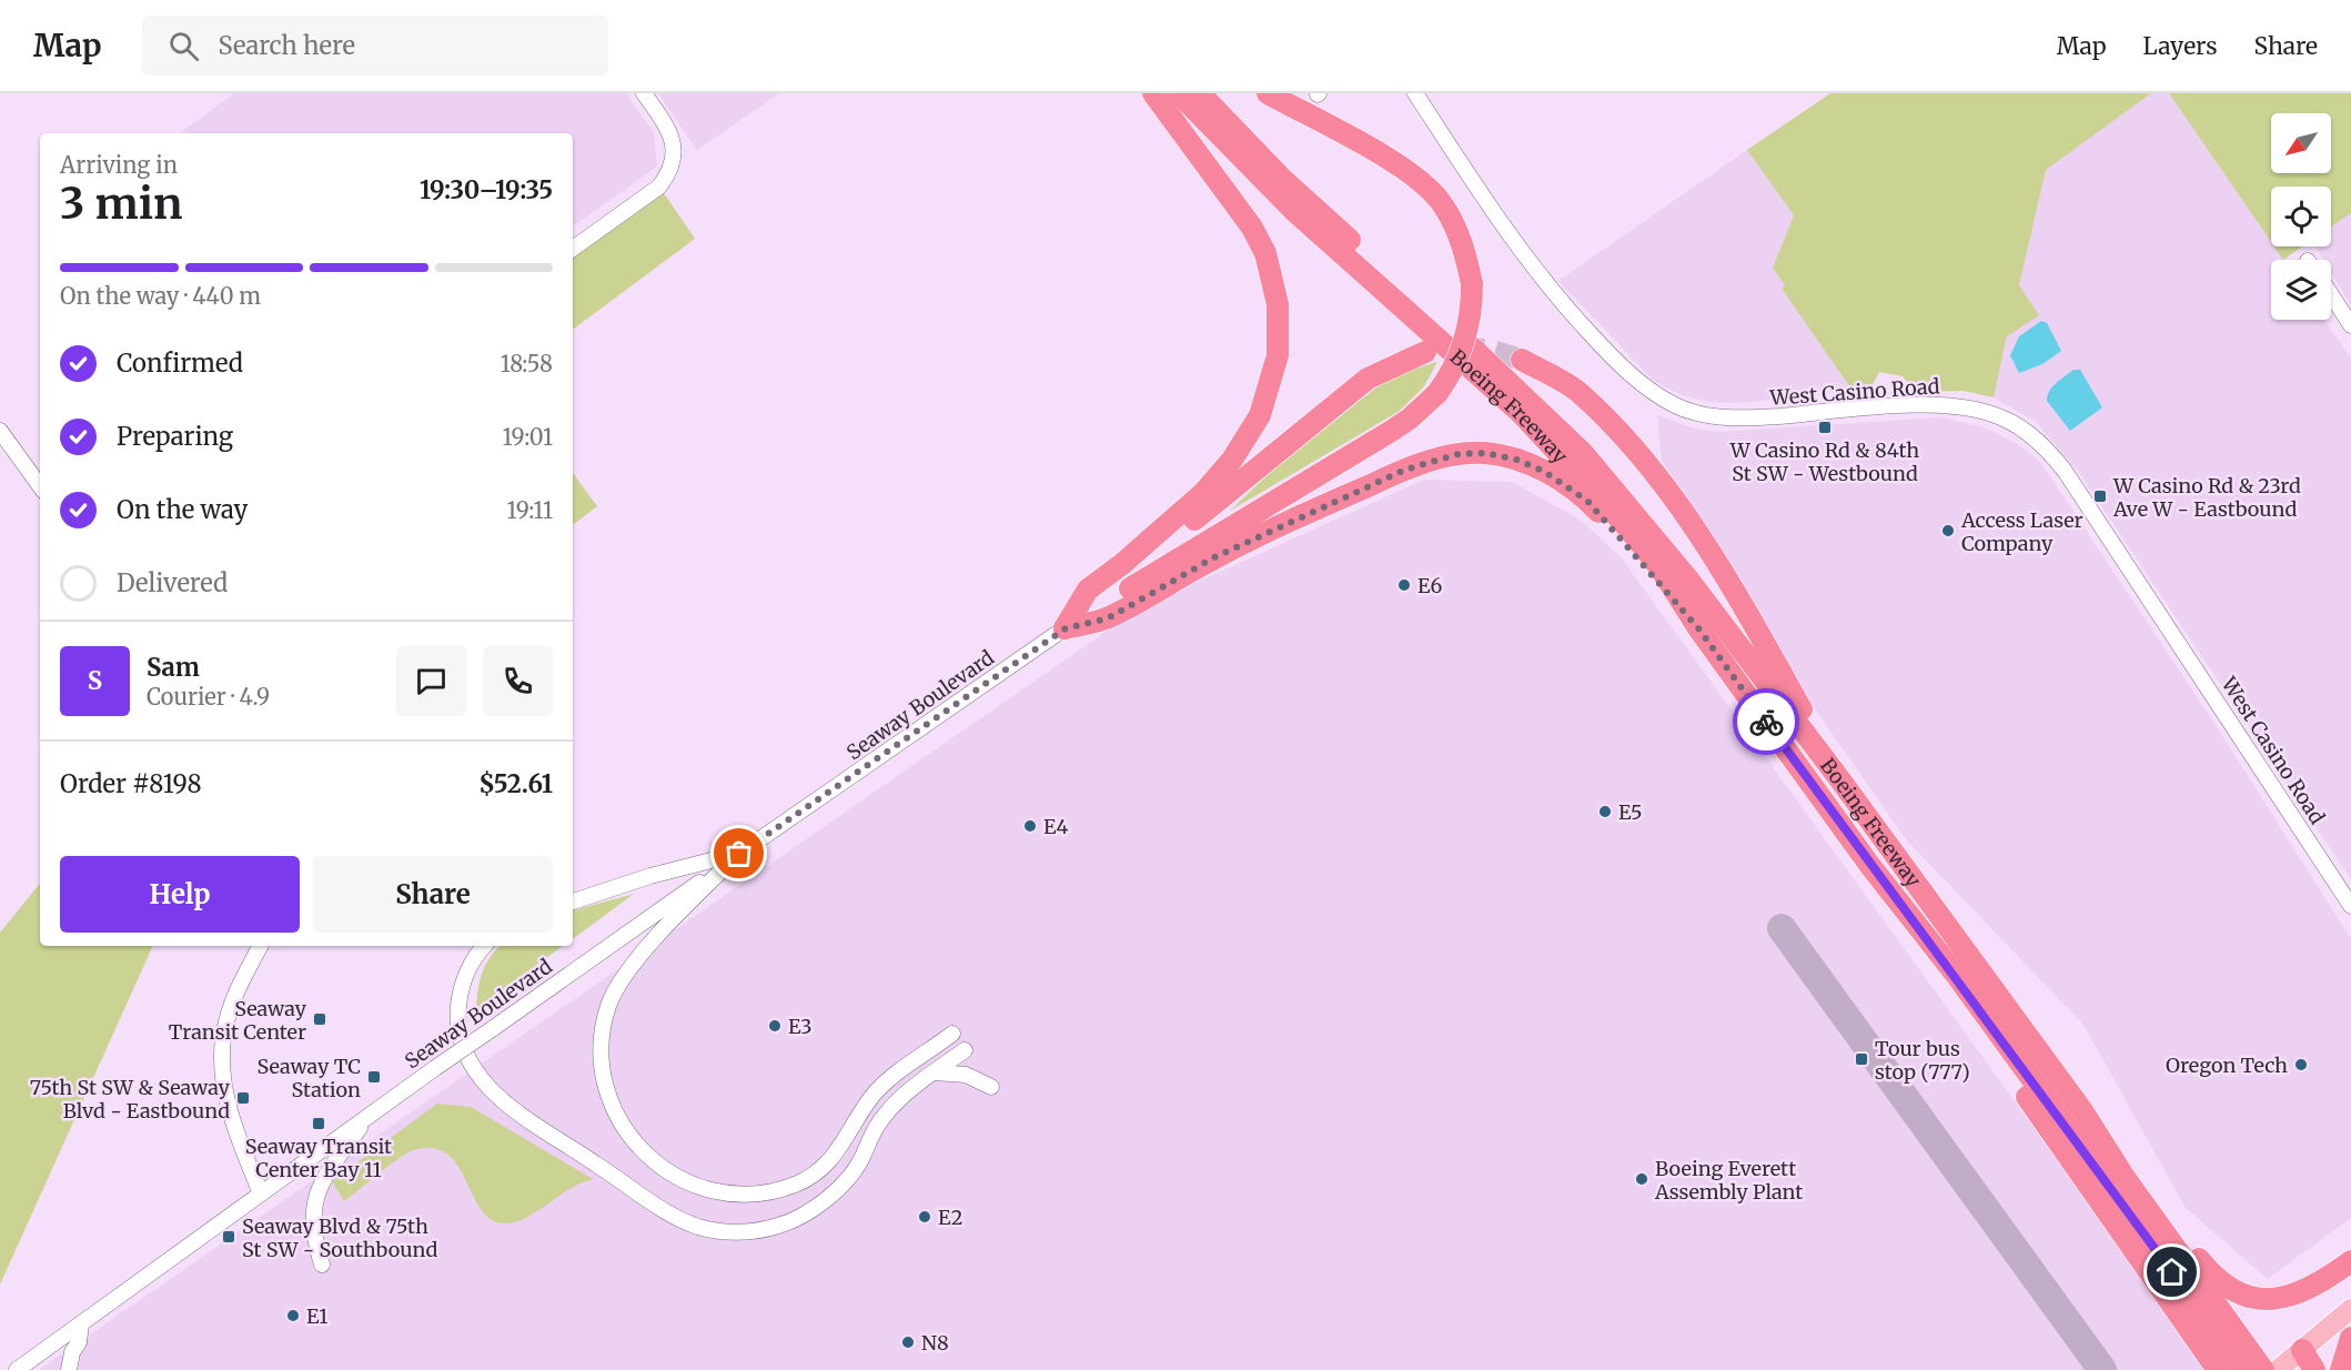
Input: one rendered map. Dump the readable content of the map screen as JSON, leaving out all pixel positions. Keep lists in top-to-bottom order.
{
  "streets": {
    "highway": ["Boeing Freeway"],
    "street": ["West Casino Road", "Seaway Boulevard"]
  },
  "places": {
    "transit": [
      "W Casino Rd & 84th St SW - Westbound",
      "W Casino Rd & 23rd Ave W - Eastbound",
      "Seaway Transit Center",
      "Tour bus stop (777)",
      "Seaway TC Station",
      "75th St SW & Seaway Blvd - Eastbound",
      "Seaway Transit Center Bay 11",
      "Seaway Blvd & 75th St SW - Southbound"
    ],
    "other": [
      "Access Laser Company",
      "E6",
      "E5",
      "E4",
      "E3",
      "Oregon Tech",
      "Boeing Everett Assembly Plant",
      "E2",
      "E1",
      "N8"
    ]
  },
  "north": "bottom left",
  "page": {
    "header": "Map",
    "search": "Search here",
    "nav": ["Map", "Layers", "Share"],
    "heading": ["3 min", "Arriving in", "19:30–19:35"],
    "panel": [
      "Sam",
      "Courier · 4.9",
      "Order #8198",
      "$52.61"
    ],
    "bar": "On the way · 440 m",
    "list": [
      ["Confirmed", "18:58"],
      ["Preparing", "19:01"],
      ["On the way", "19:11"],
      "Delivered"
    ],
    "round": "S",
    "buttons": ["Help", "Share"]
  }
}
